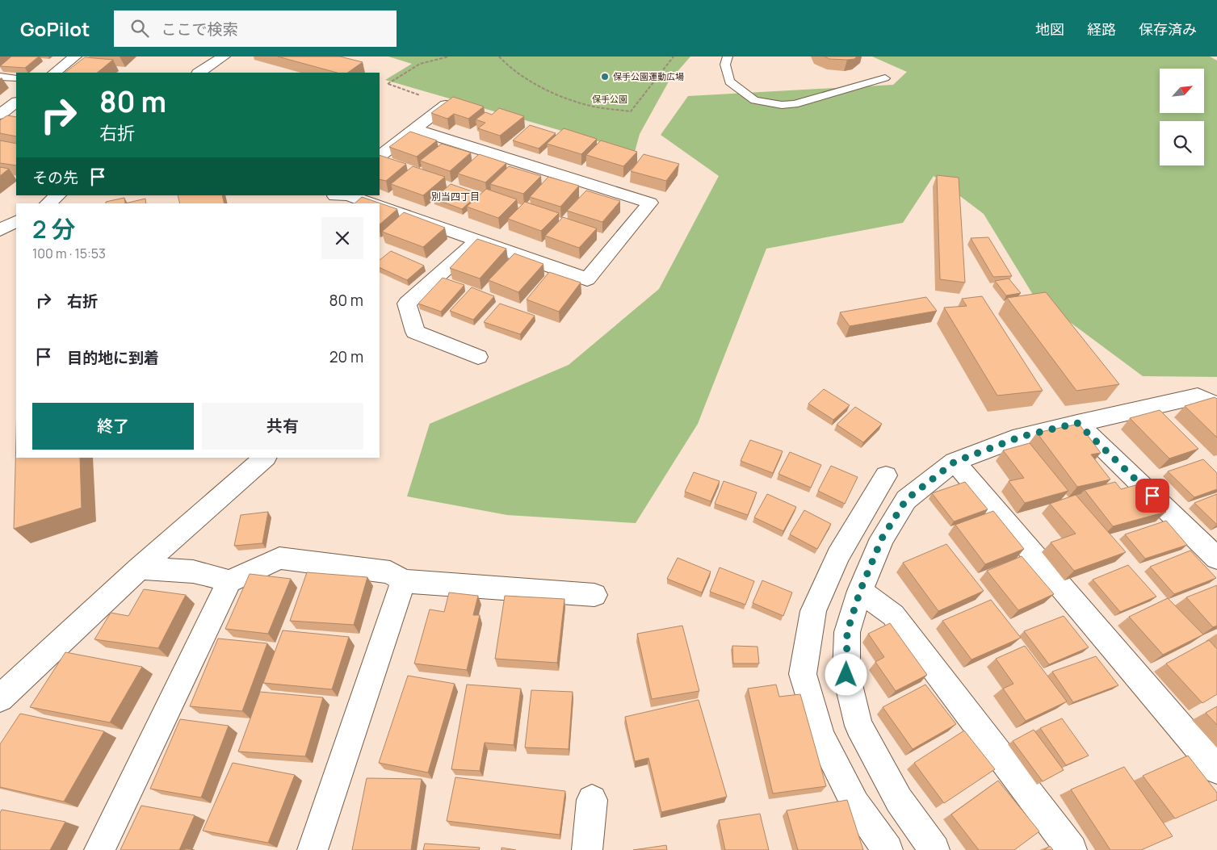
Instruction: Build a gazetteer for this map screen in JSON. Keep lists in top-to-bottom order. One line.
{"districts":["別当四丁目"],"parks":["保手公園"],"places":["保手公園運動広場"],"north":"top right","page":{"header":"GoPilot","search":"ここで検索","nav":["地図","経路","保存済み"],"turn":["80 m","右折"],"then":"その先","heading":["2 分","100 m · 15:53"],"list":[{"name":"右折","value":"80 m"},{"name":"目的地に到着","value":"20 m"}],"buttons":["終了","共有"]}}
